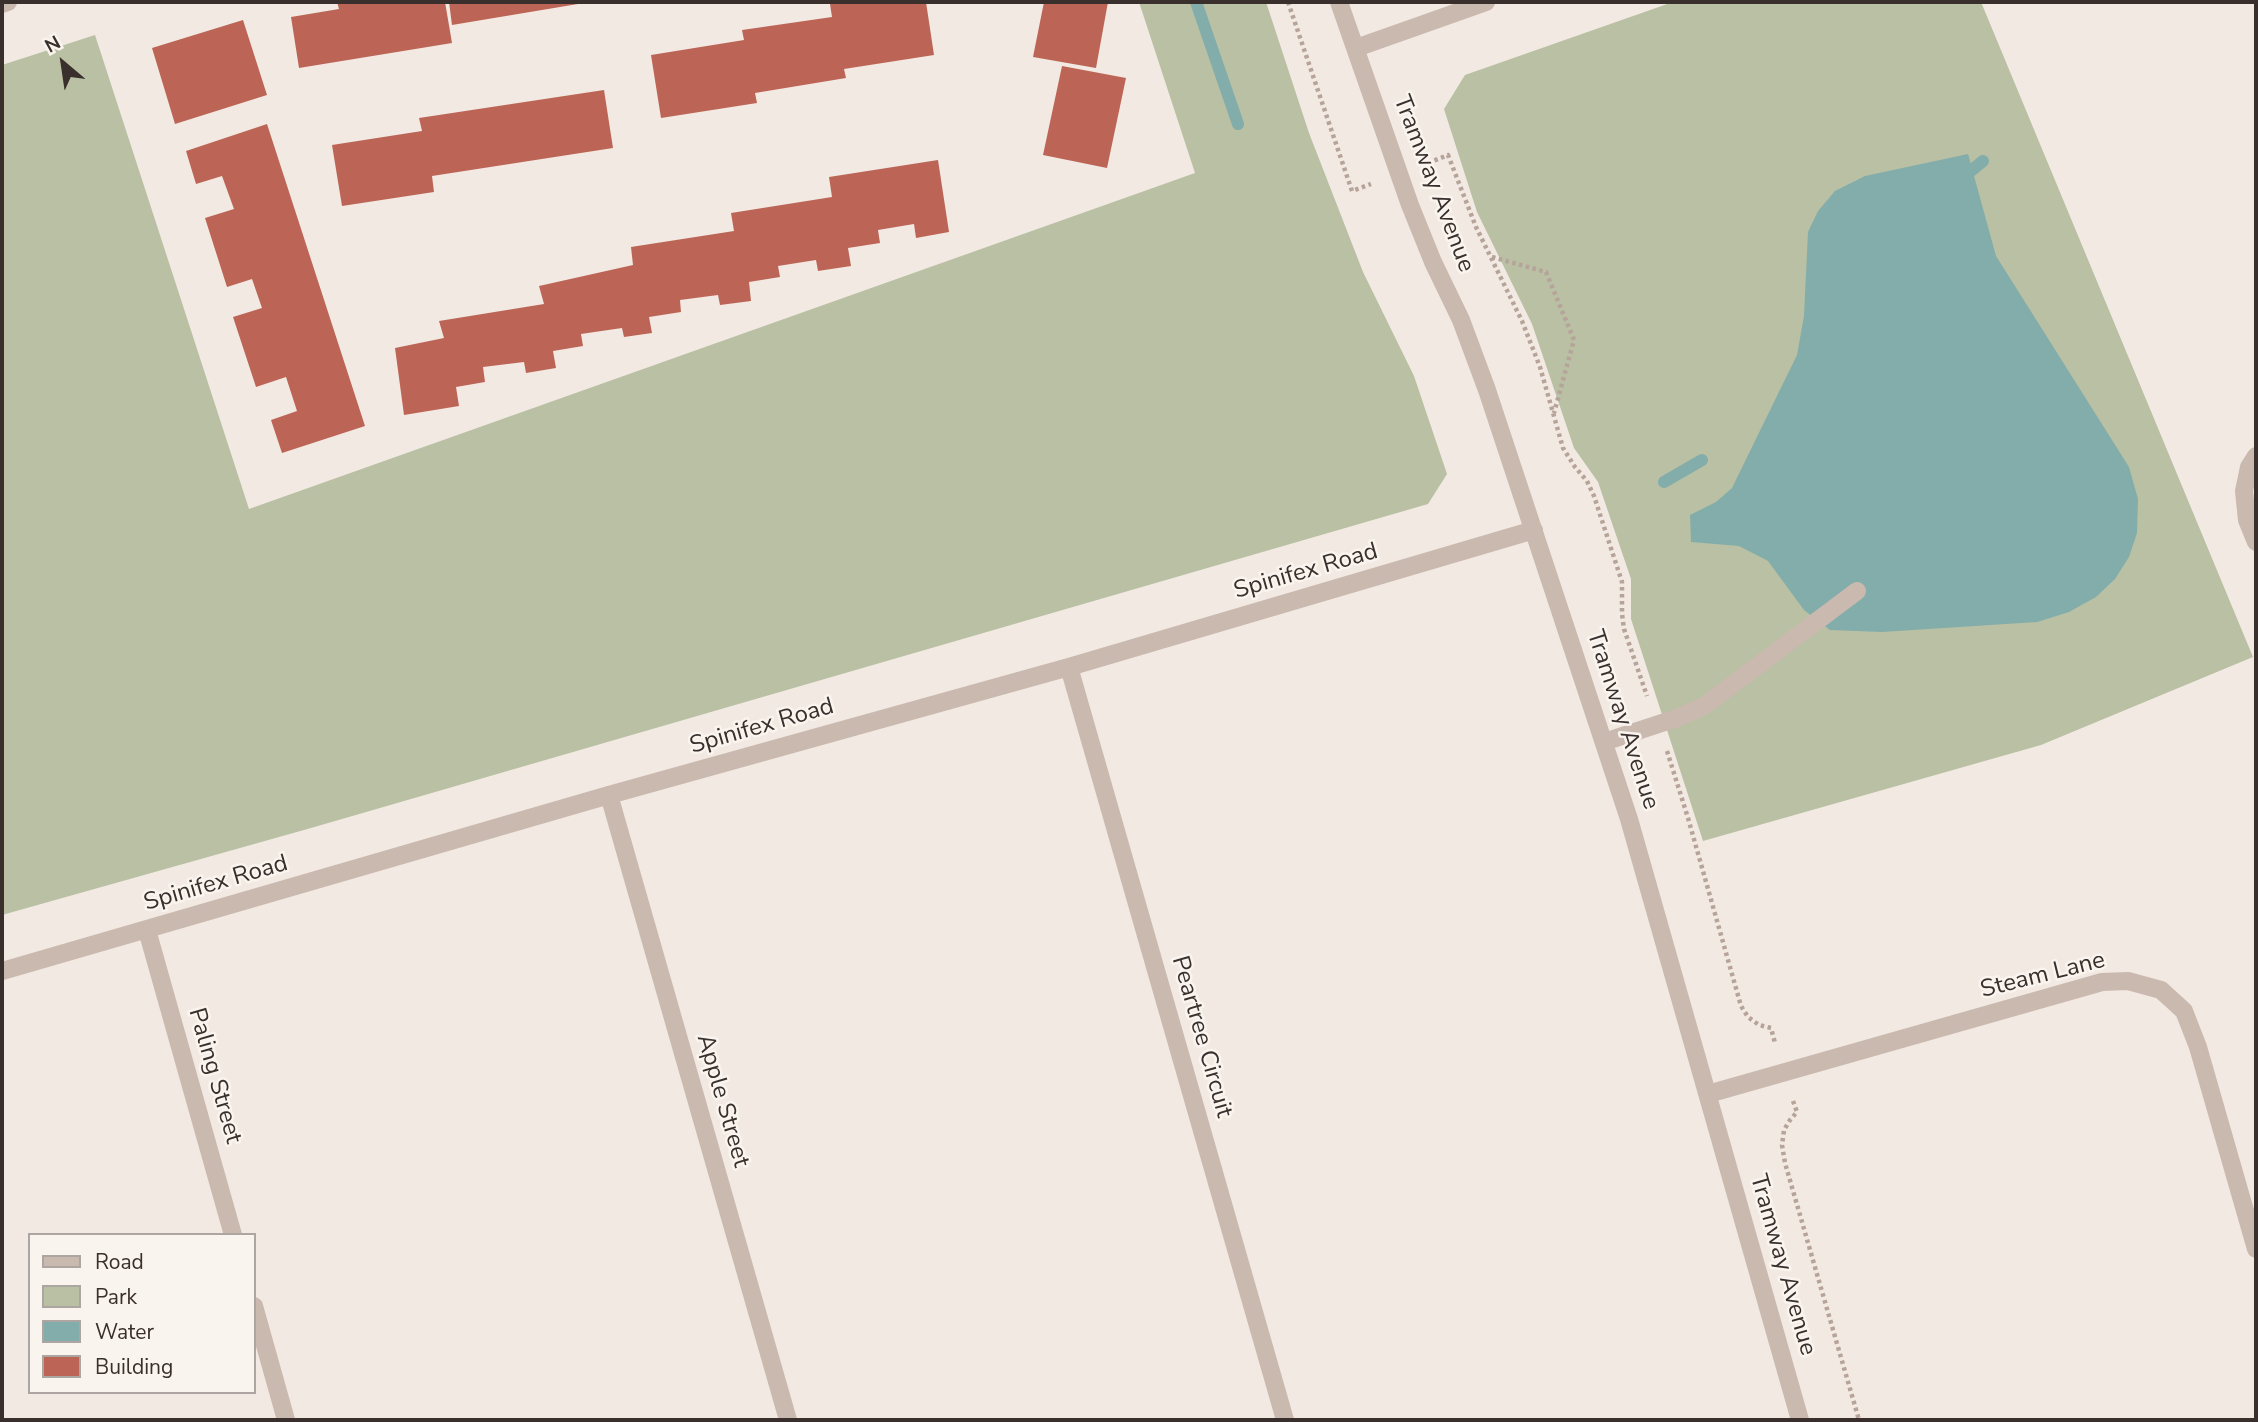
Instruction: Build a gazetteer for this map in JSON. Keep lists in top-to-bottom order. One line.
{"streets":{"street":["Tramway Avenue","Spinifex Road","Steam Lane","Peartree Circuit","Paling Street","Apple Street"]},"crossings":[["Tramway Avenue","Spinifex Road"],["Tramway Avenue","Steam Lane"],["Spinifex Road","Peartree Circuit"],["Spinifex Road","Paling Street"],["Spinifex Road","Apple Street"]],"legend":["Road","Park","Water","Building"],"north":"top left"}
